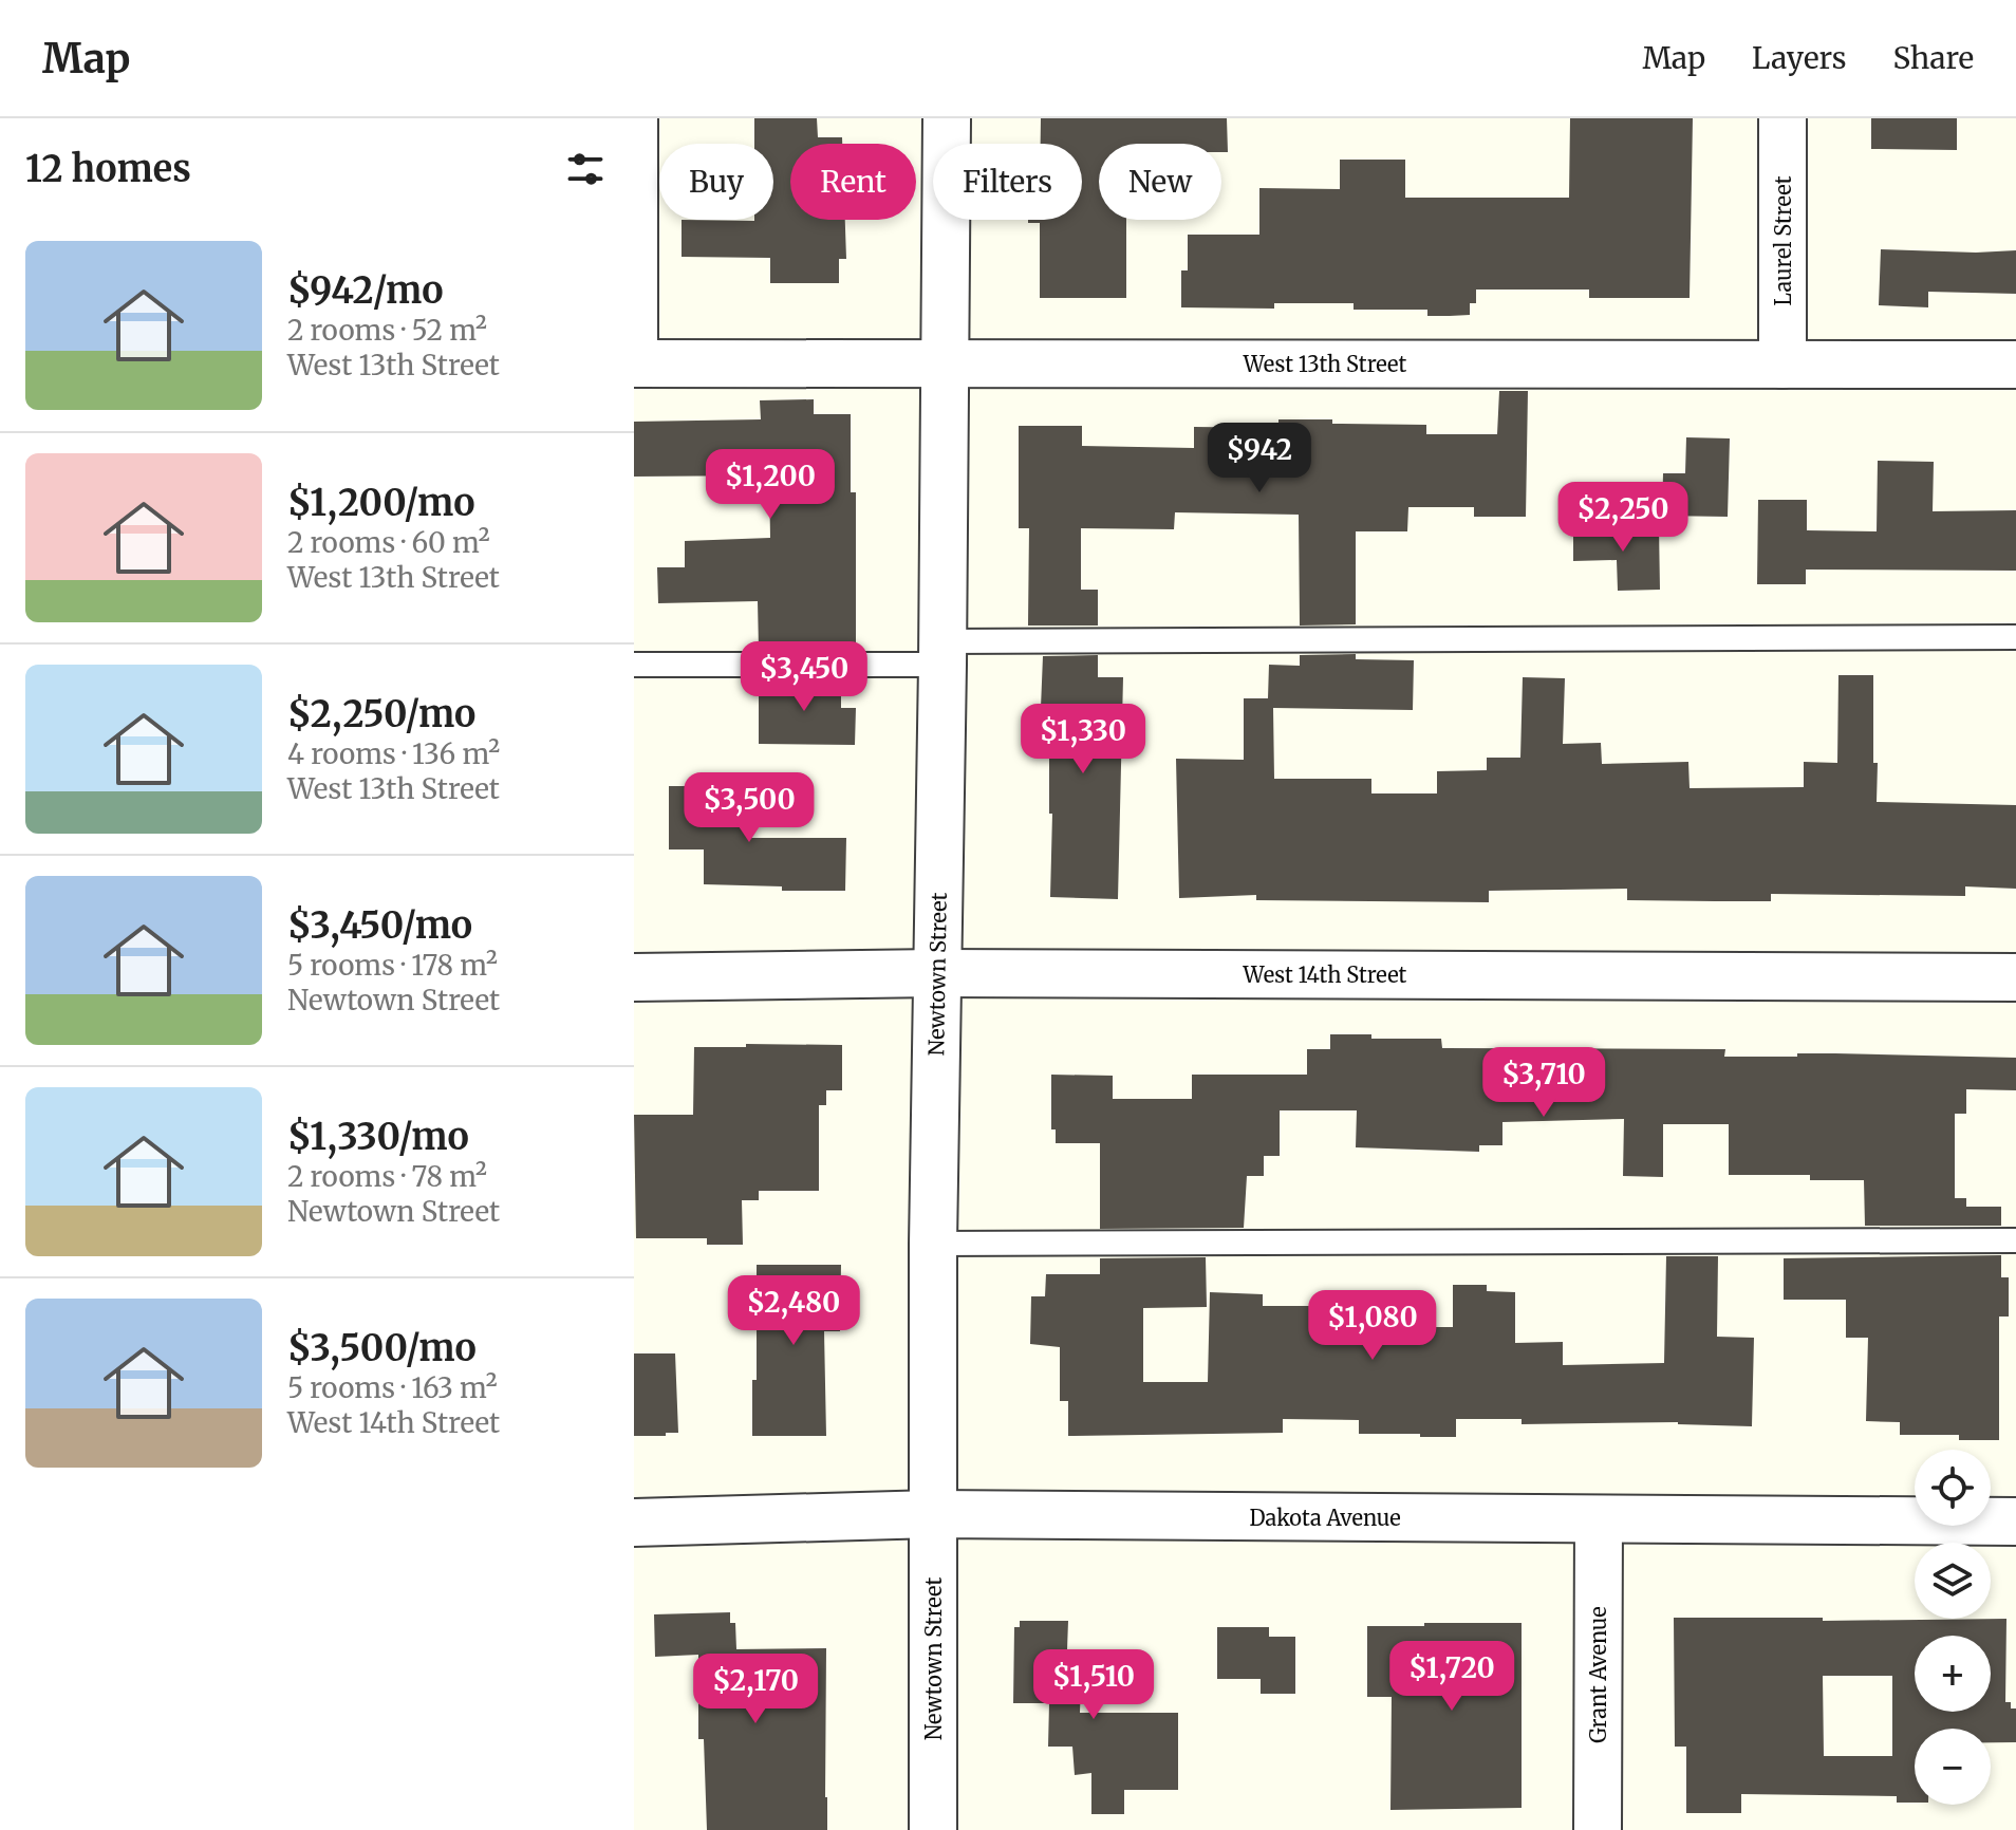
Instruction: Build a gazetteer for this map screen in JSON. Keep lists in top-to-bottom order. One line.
{"streets":{"street":["Laurel Street","West 13th Street","Newtown Street","West 14th Street","Dakota Avenue","Grant Avenue"]},"crossings":[["Laurel Street","West 13th Street"],["West 13th Street","Newtown Street"],["Newtown Street","West 14th Street"],["Newtown Street","Dakota Avenue"],["Dakota Avenue","Grant Avenue"]],"page":{"header":"Map","nav":["Map","Layers","Share"],"heading":"12 homes","chip":["Buy","Rent","Filters","New"],"list":[{"name":"$942/mo","note":"2 rooms · 52 m² · West 13th Street"},{"name":"$1,200/mo","note":"2 rooms · 60 m² · West 13th Street"},{"name":"$2,250/mo","note":"4 rooms · 136 m² · West 13th Street"},{"name":"$3,450/mo","note":"5 rooms · 178 m² · Newtown Street"},{"name":"$1,330/mo","note":"2 rooms · 78 m² · Newtown Street"},{"name":"$3,500/mo","note":"5 rooms · 163 m² · West 14th Street"}],"price":["$942","$1,200","$2,250","$3,450","$1,330","$3,500","$3,710","$2,480","$1,080","$1,720","$1,510","$2,170"],"map_buttons":["+","−"]}}
